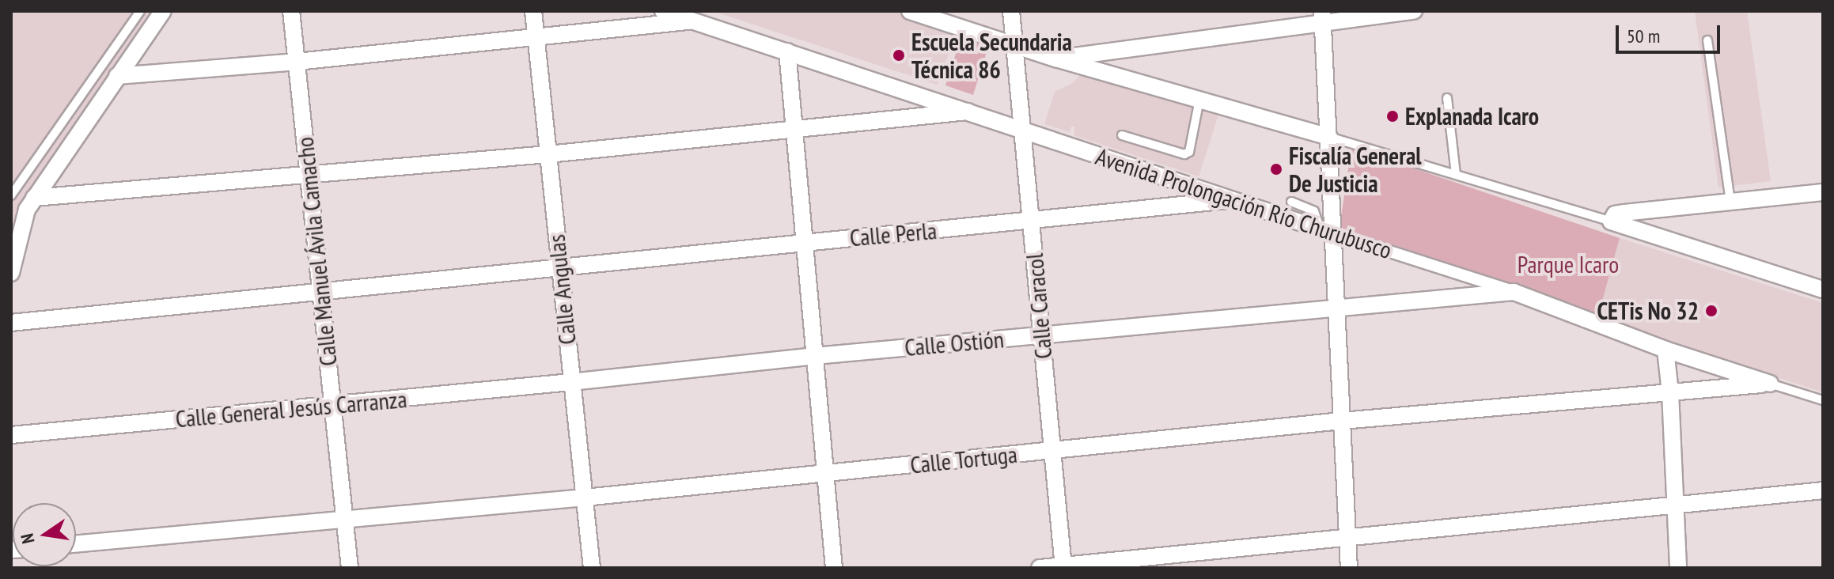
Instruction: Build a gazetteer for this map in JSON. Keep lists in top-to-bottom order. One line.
{"streets":{"street":["Avenida Prolongación Río Churubusco","Calle Perla","Calle Manuel Ávila Camacho","Calle Angulas","Calle Caracol","Calle Ostión","Calle General Jesús Carranza","Calle Tortuga"]},"crossings":[["Avenida Prolongación Río Churubusco","Calle Perla"],["Avenida Prolongación Río Churubusco","Calle Caracol"],["Avenida Prolongación Río Churubusco","Calle Ostión"],["Avenida Prolongación Río Churubusco","Calle Tortuga"],["Calle Perla","Calle Manuel Ávila Camacho"],["Calle Perla","Calle Angulas"],["Calle Perla","Calle Caracol"],["Calle Manuel Ávila Camacho","Calle General Jesús Carranza"],["Calle Manuel Ávila Camacho","Calle Tortuga"],["Calle Angulas","Calle Ostión"],["Calle Angulas","Calle General Jesús Carranza"],["Calle Angulas","Calle Tortuga"],["Calle Caracol","Calle Ostión"],["Calle Caracol","Calle Tortuga"],["Calle Ostión","Calle General Jesús Carranza"]],"parks":["Parque Icaro"],"places":["Escuela Secundaria Técnica 86","Explanada Icaro","Fiscalía General De Justicia","CETis No 32"],"scale_bar":"50 m","north":"left"}
